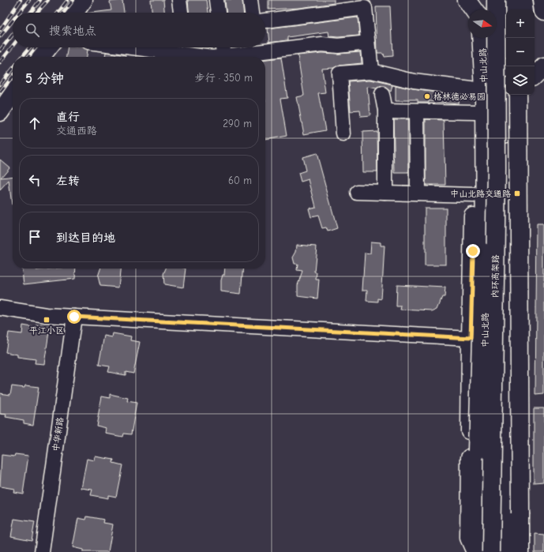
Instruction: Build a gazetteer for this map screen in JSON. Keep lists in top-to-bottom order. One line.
{"streets":{"main road":["中山北路","内环高架路"],"street":["中华新路"]},"places":{"other":["格林德必易园"],"transit":["中山北路交通路","平江小区"]},"north":"right","page":{"map_buttons":["+","−"],"search":"搜索地点","heading":["5 分钟","步行 · 350 m"],"list":[["直行","交通西路","290 m"],["左转","60 m"],"到达目的地"]}}
